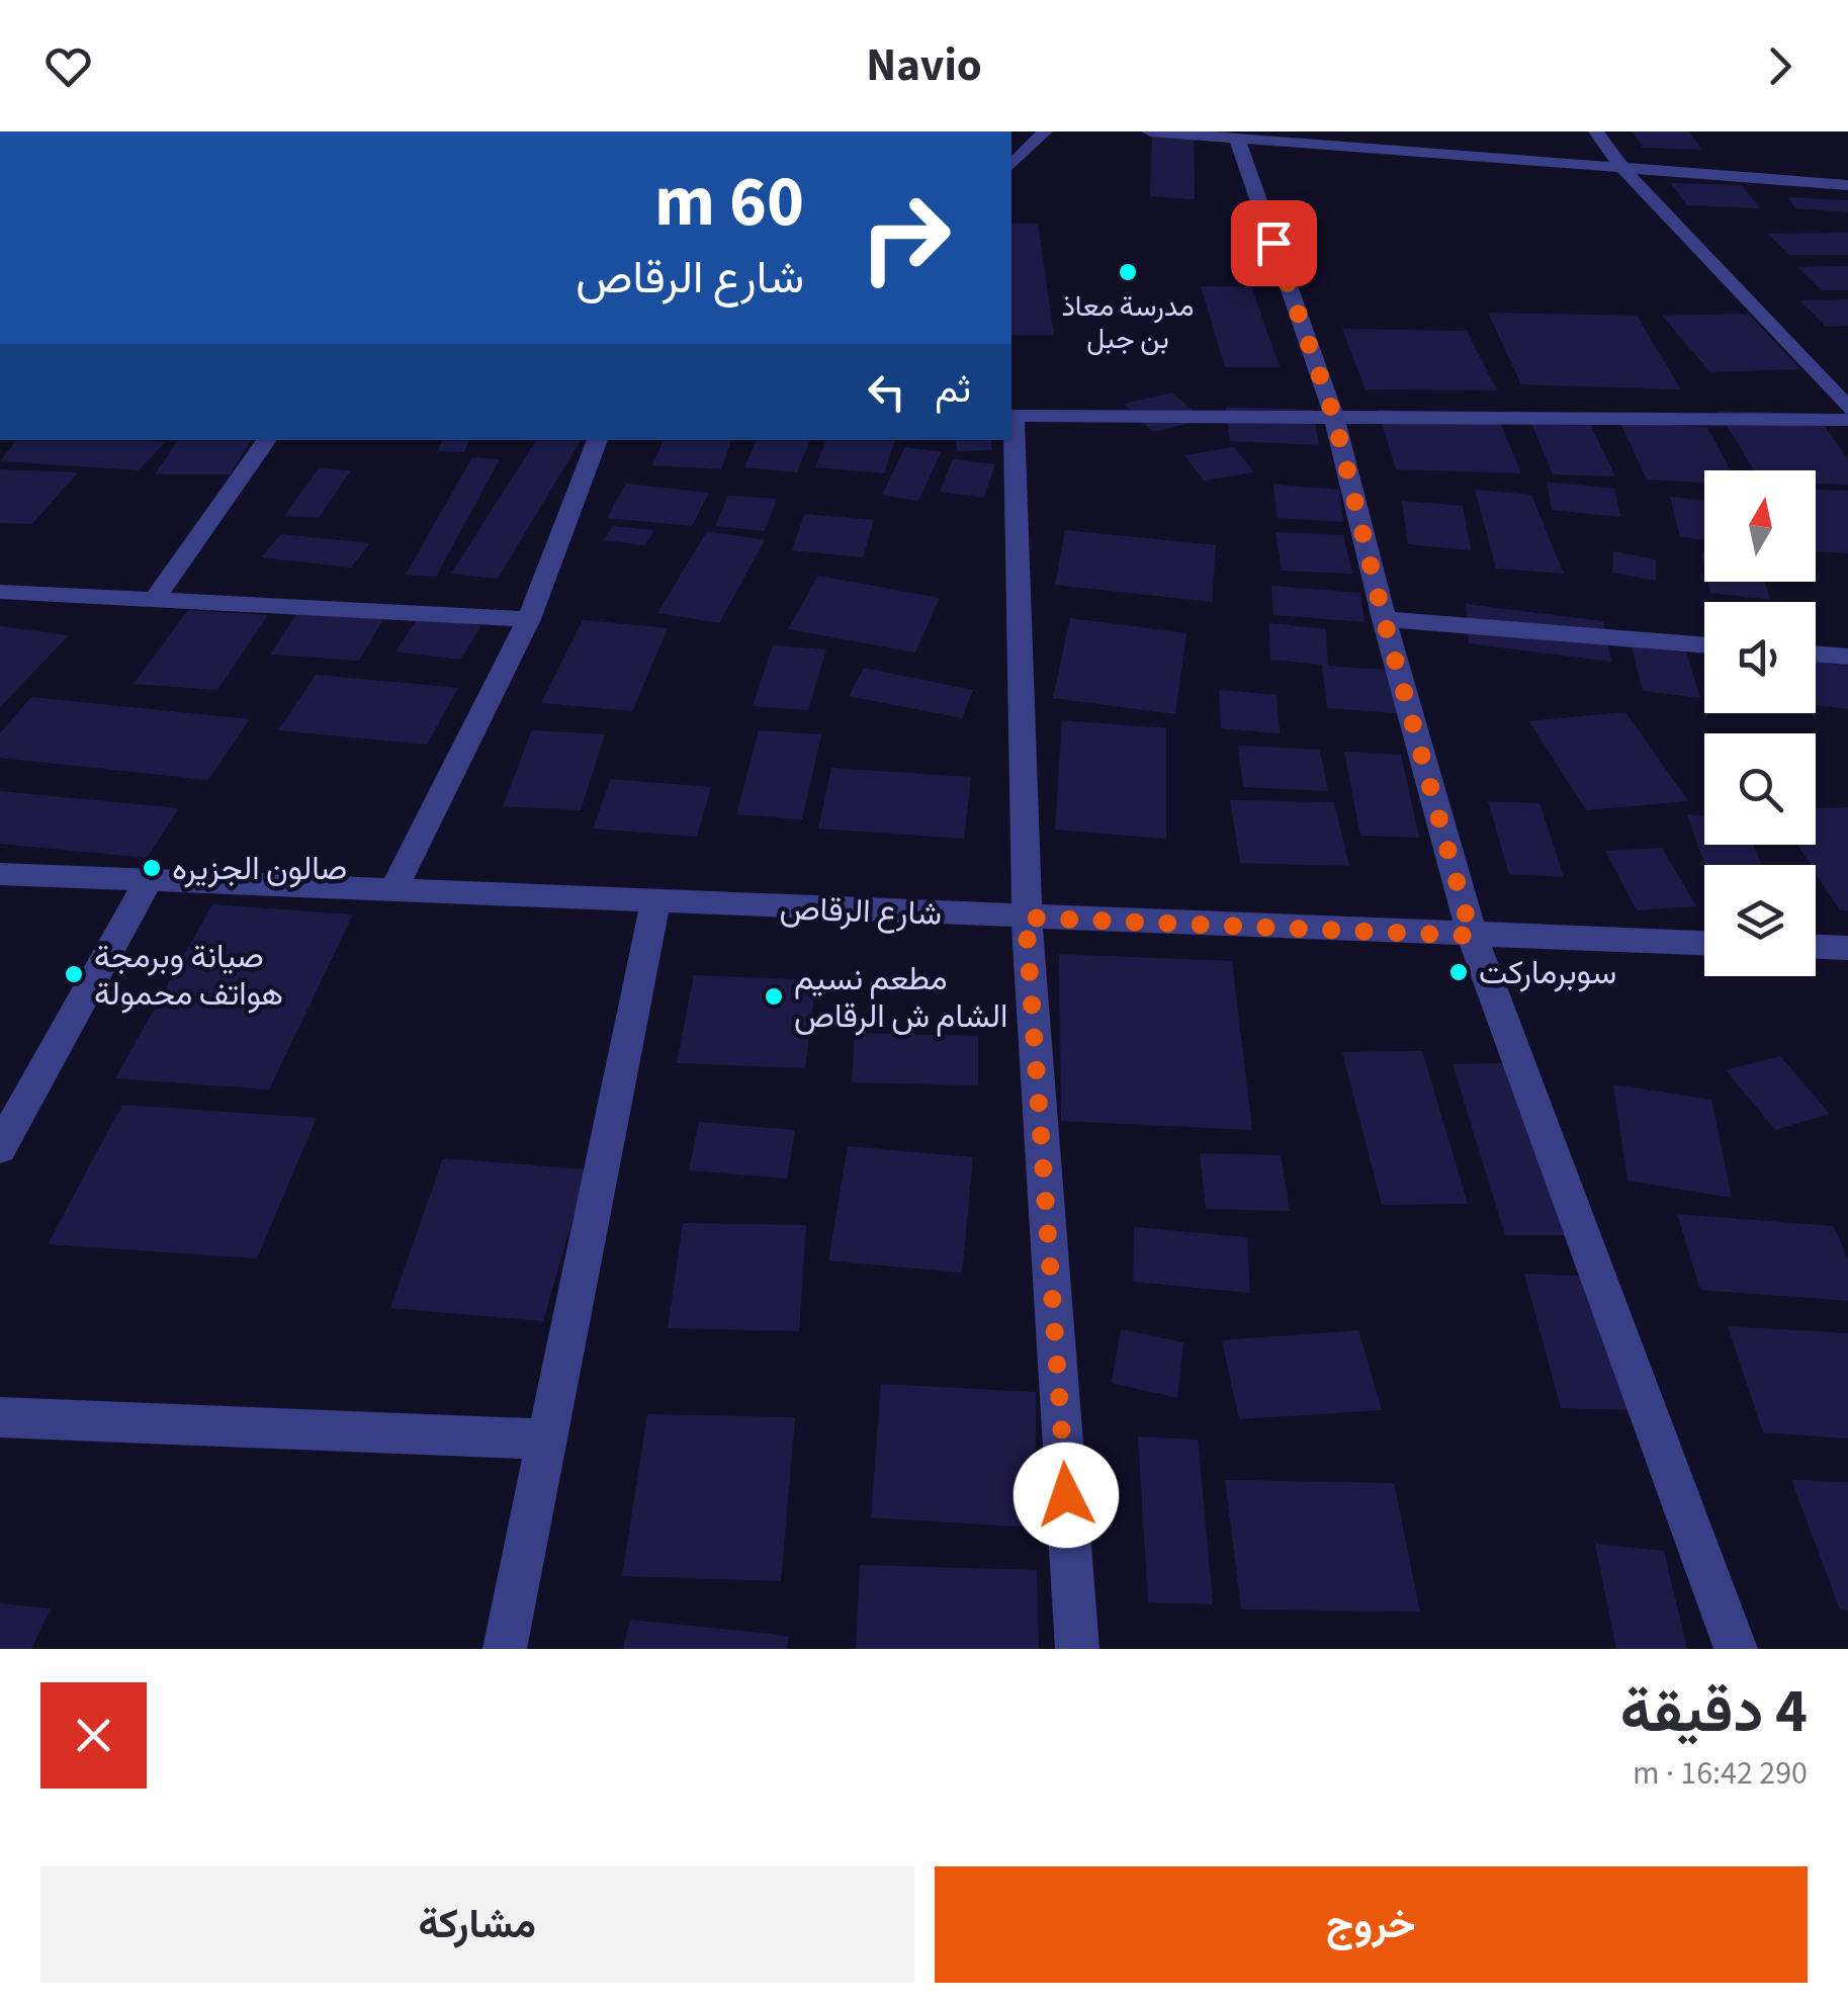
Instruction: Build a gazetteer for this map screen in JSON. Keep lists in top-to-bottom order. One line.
{"streets":{"street":["شارع الرقاص"]},"places":["مدرسة معاذ بن جبل","صالون الجزيره","سوبرماركت","صيانة وبرمجة هواتف محمولة","مطعم نسيم الشام ش الرقاص"],"north":"top","page":{"header":"Navio","turn":["60 m","شارع الرقاص"],"then":"ثم","heading":["4 دقيقة","290 m · 16:42"],"buttons":["خروج","مشاركة"]}}
